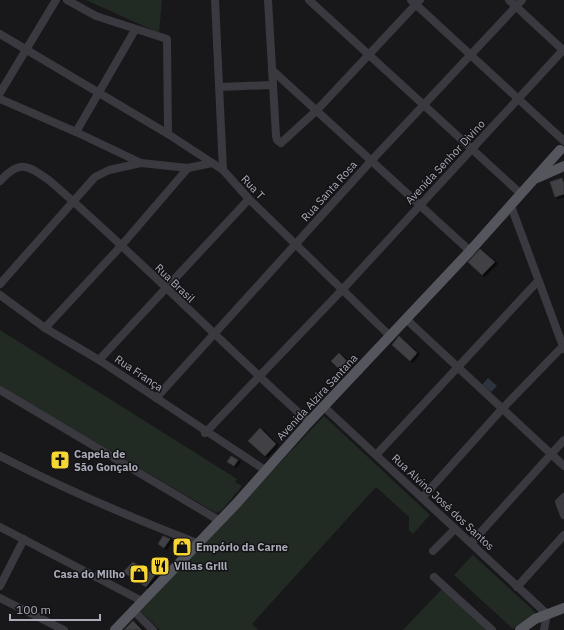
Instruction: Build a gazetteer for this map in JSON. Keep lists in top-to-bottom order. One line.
{"streets":{"main road":["Avenida Alzira Santana"],"street":["Avenida Senhor Divino","Rua T","Rua Santa Rosa","Rua Brasil","Rua França","Rua Alvino José dos Santos"]},"crossings":[["Avenida Senhor Divino","Rua T"],["Avenida Senhor Divino","Rua Brasil"],["Avenida Senhor Divino","Rua França"],["Rua T","Rua Santa Rosa"],["Rua T","Avenida Alzira Santana"],["Rua Santa Rosa","Rua Brasil"],["Rua Santa Rosa","Rua França"],["Rua Brasil","Avenida Alzira Santana"],["Rua França","Avenida Alzira Santana"],["Avenida Alzira Santana","Rua Alvino José dos Santos"]],"places":{"church":["Capela de São Gonçalo"],"shop":["Empório da Carne","Casa do Milho"],"restaurant":["Villas Grill"]},"scale_bar":"100 m"}
